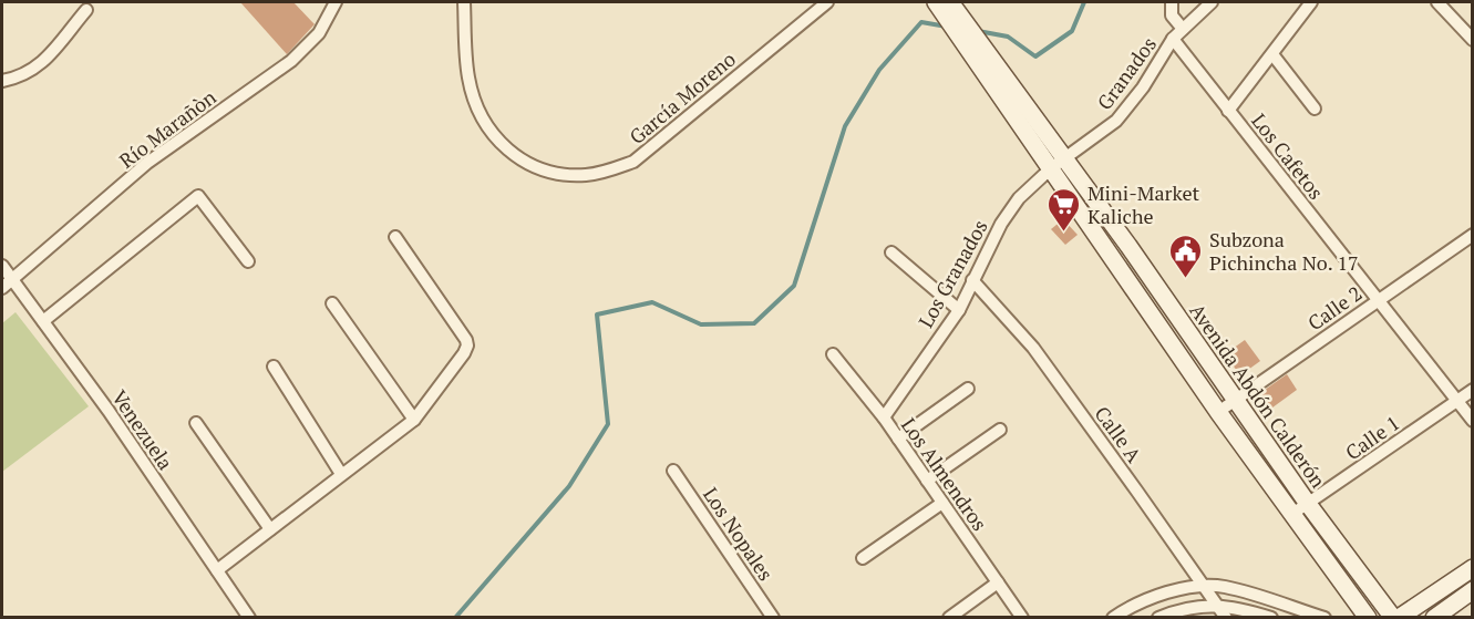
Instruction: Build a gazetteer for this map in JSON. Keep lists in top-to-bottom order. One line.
{"streets":{"main road":["Avenida Abdón Calderón"],"street":["Granados","García Moreno","Río Marañòn","Los Cafetos","Los Granados","Calle 2","Venezuela","Calle A","Calle 1","Los Almendros","Los Nopales"]},"crossings":[["Granados","Los Cafetos"],["Granados","Los Granados"],["Granados","Avenida Abdón Calderón"],["Río Marañòn","Venezuela"],["Los Cafetos","Calle 2"],["Los Cafetos","Calle 1"],["Los Granados","Avenida Abdón Calderón"],["Los Granados","Calle A"],["Los Granados","Los Almendros"],["Calle 2","Avenida Abdón Calderón"],["Avenida Abdón Calderón","Calle 1"]],"places":{"supermarket":["Mini-Market Kaliche"],"public building":["Subzona Pichincha No. 17"]}}
